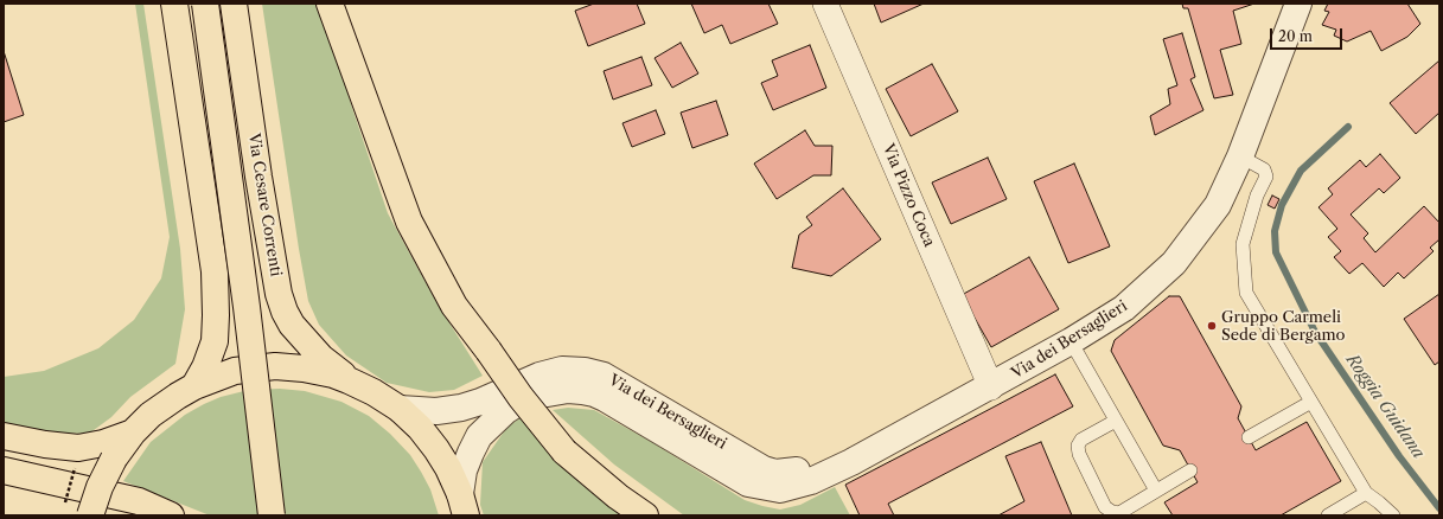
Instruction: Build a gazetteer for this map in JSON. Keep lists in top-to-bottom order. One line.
{"streets":{"highway":["Via Cesare Correnti"],"street":["Via Pizzo Coca","Via dei Bersaglieri"]},"crossings":[["Via Pizzo Coca","Via dei Bersaglieri"]],"water":["Roggia Guidana"],"places":["Gruppo Carmeli Sede di Bergamo"],"scale_bar":"20 m"}
